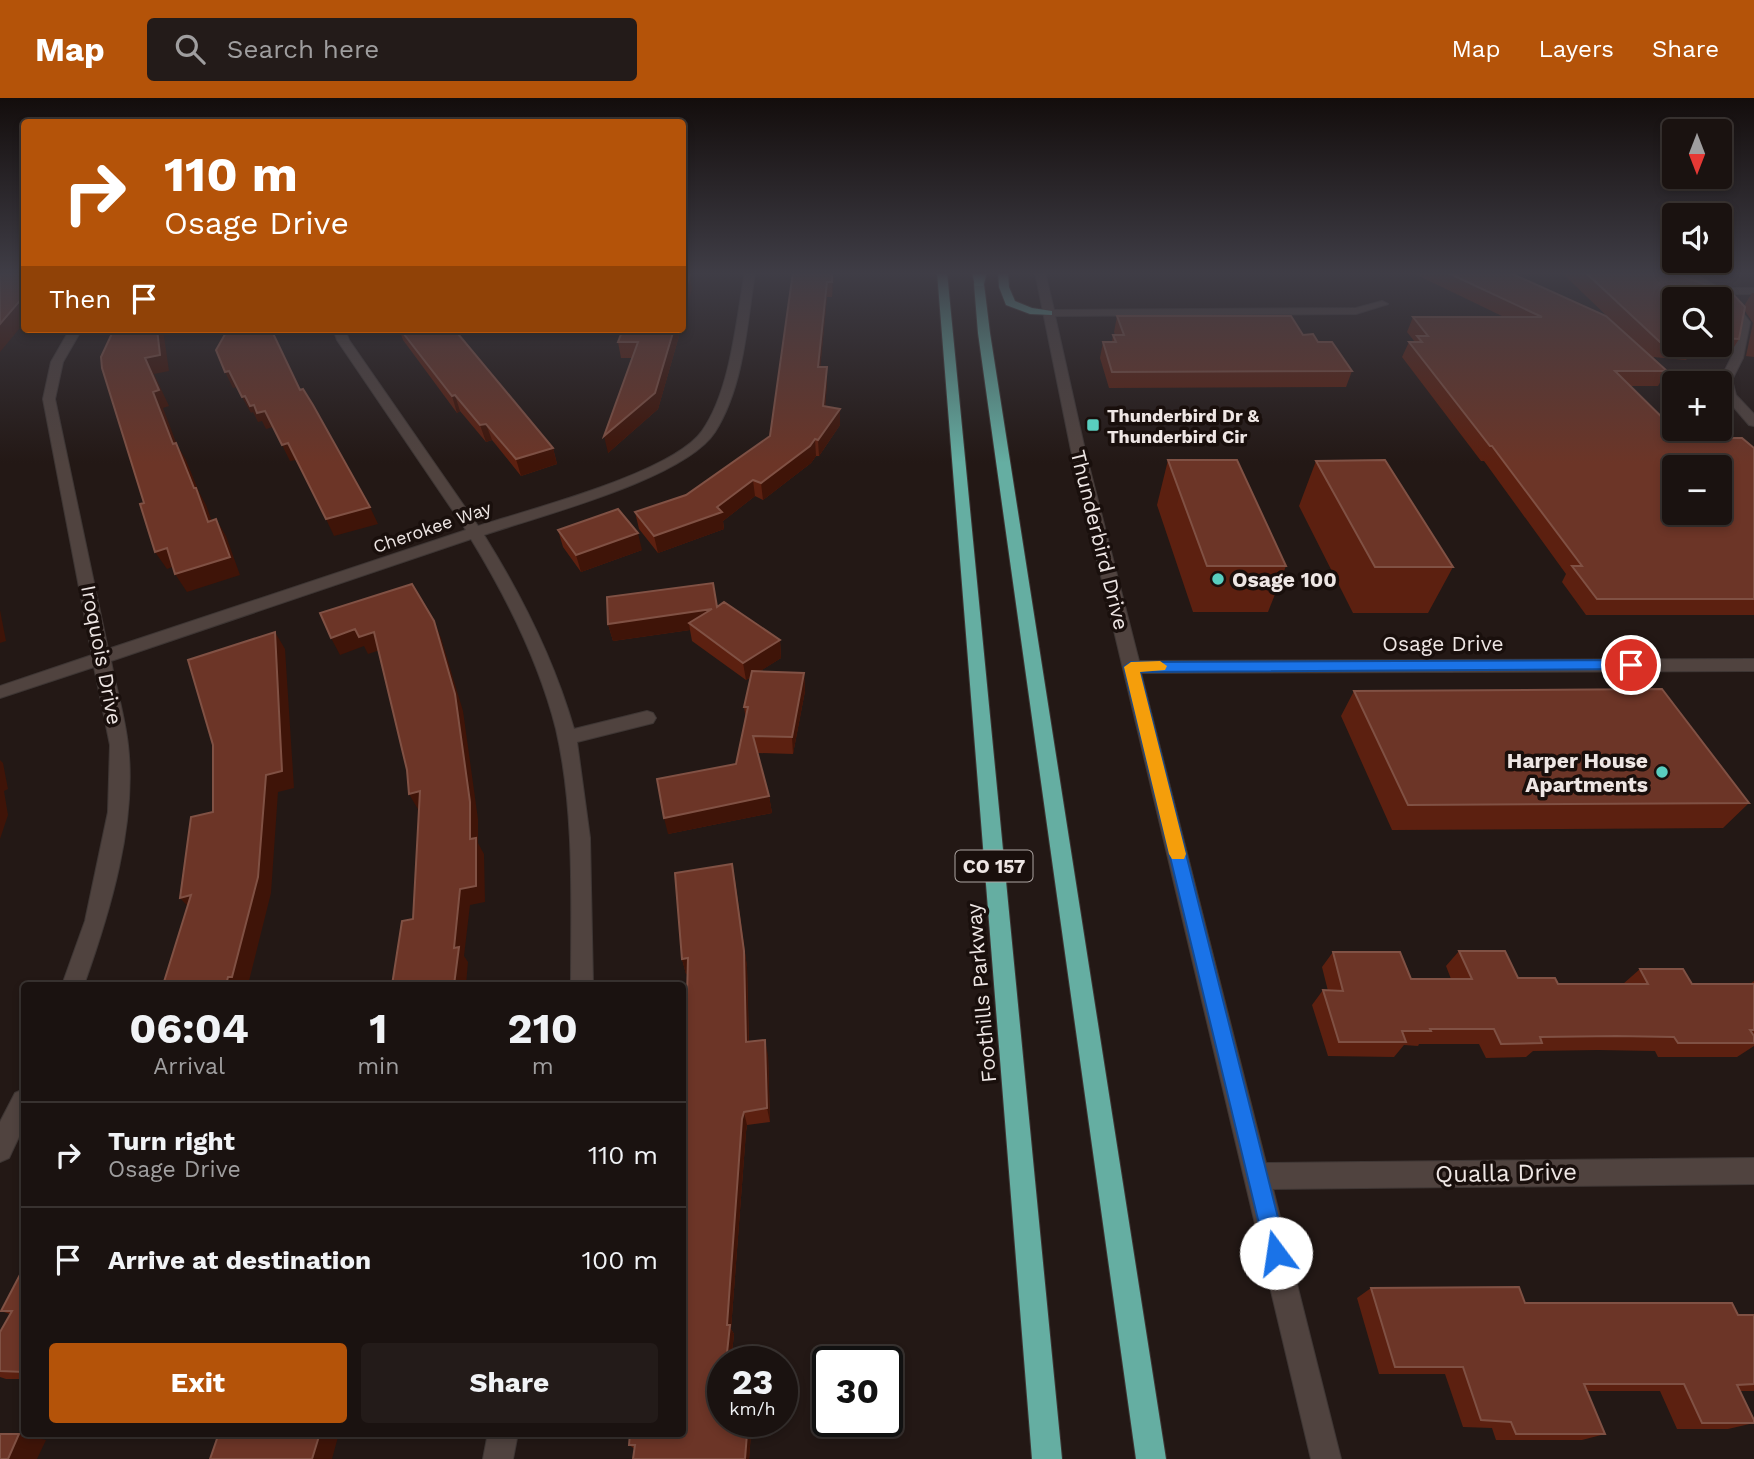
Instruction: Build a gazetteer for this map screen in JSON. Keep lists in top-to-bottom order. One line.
{"streets":{"highway":["CO 157","Foothills Parkway"],"street":["Cherokee Way","Thunderbird Drive","Osage Drive","Iroquois Drive","Qualla Drive"]},"crossings":[["Cherokee Way","Iroquois Drive"],["Thunderbird Drive","Osage Drive"],["Thunderbird Drive","Qualla Drive"]],"places":{"transit":["Thunderbird Dr & Thunderbird Cir"],"other":["Osage 100","Harper House Apartments"]},"north":"bottom","page":{"header":"Map","search":"Search here","nav":["Map","Layers","Share"],"map_buttons":["+","−"],"turn":["110 m","Osage Drive"],"then":"Then","eta":["06:04","Arrival","1","min","210","m"],"list":[{"name":"Turn right","note":"Osage Drive","value":"110 m"},{"name":"Arrive at destination","value":"100 m"}],"buttons":["Exit","Share"],"speed":"23 km/h","limit":"30"}}
